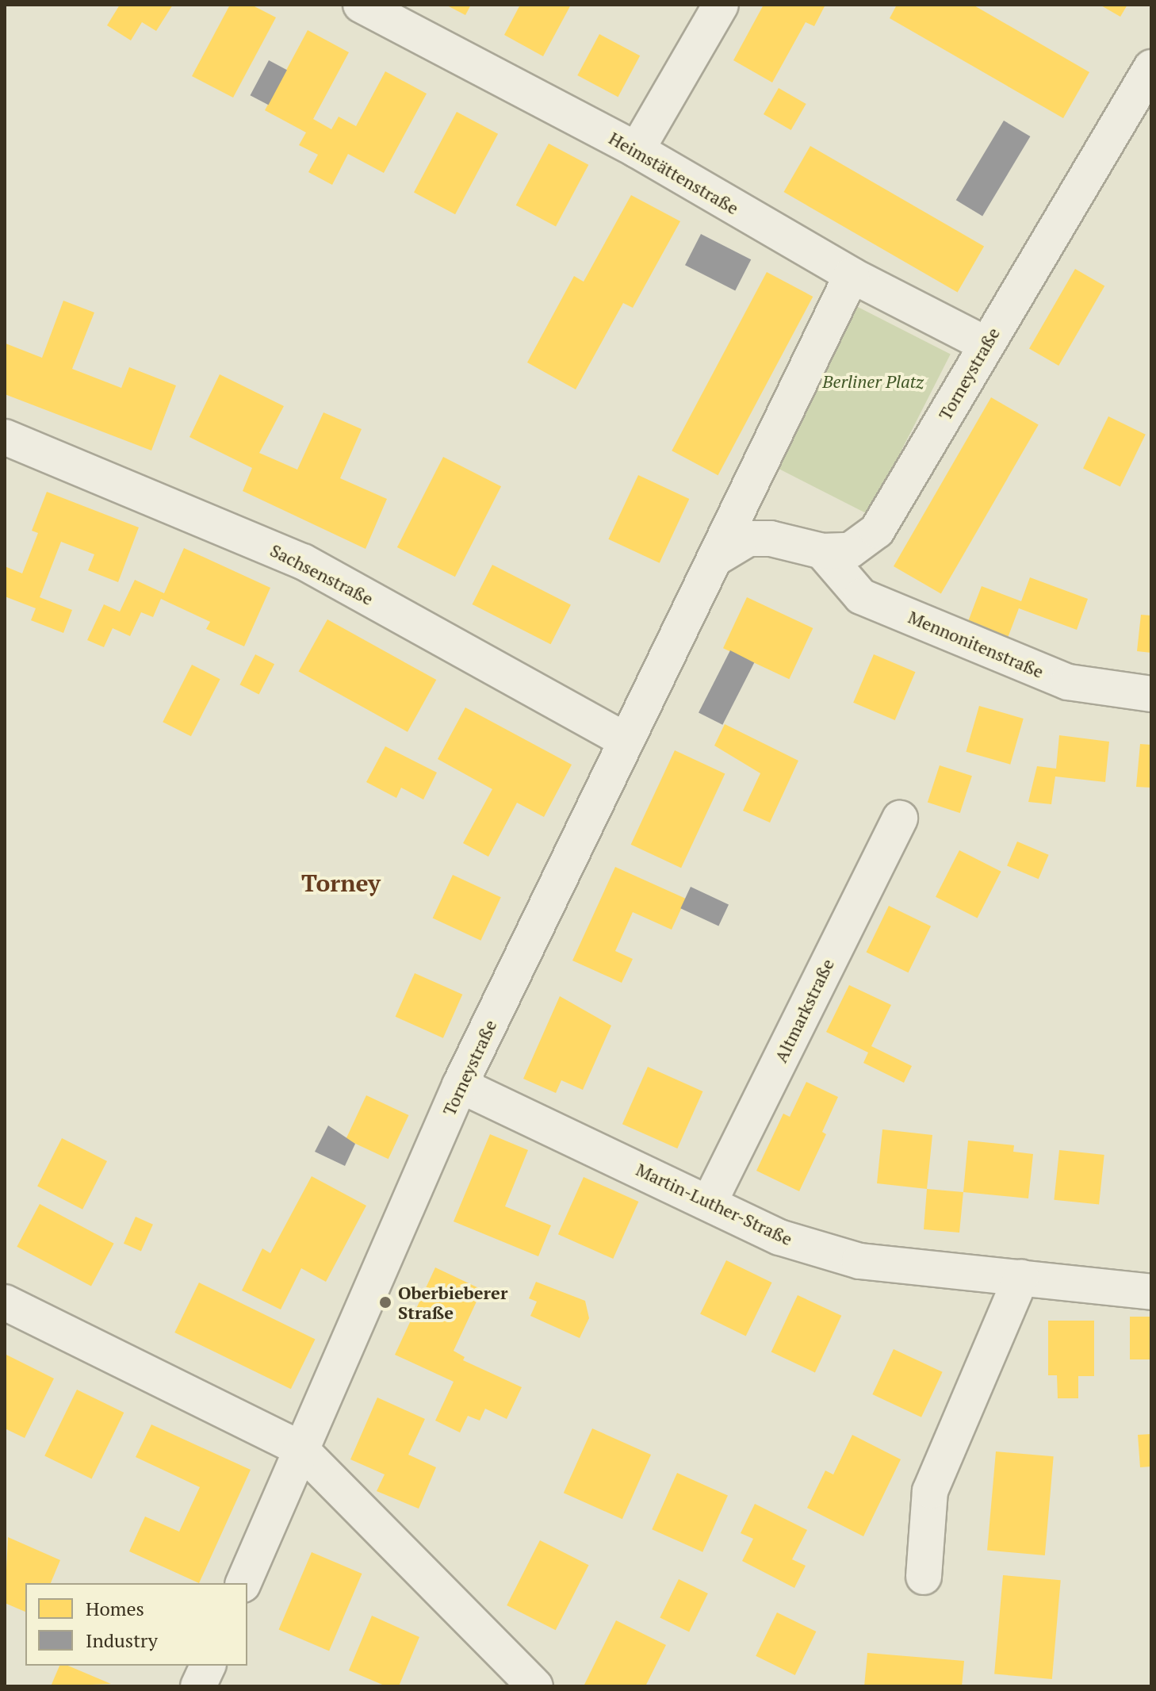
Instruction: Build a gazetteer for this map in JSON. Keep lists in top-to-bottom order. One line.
{"streets":{"street":["Heimstättenstraße","Torneystraße","Sachsenstraße","Mennonitenstraße","Altmarkstraße","Martin-Luther-Straße"]},"crossings":[["Heimstättenstraße","Torneystraße"],["Torneystraße","Sachsenstraße"],["Torneystraße","Mennonitenstraße"],["Torneystraße","Martin-Luther-Straße"],["Altmarkstraße","Martin-Luther-Straße"]],"districts":["Torney"],"parks":["Berliner Platz"],"places":["Oberbieberer Straße"],"legend":["Homes","Industry"]}
